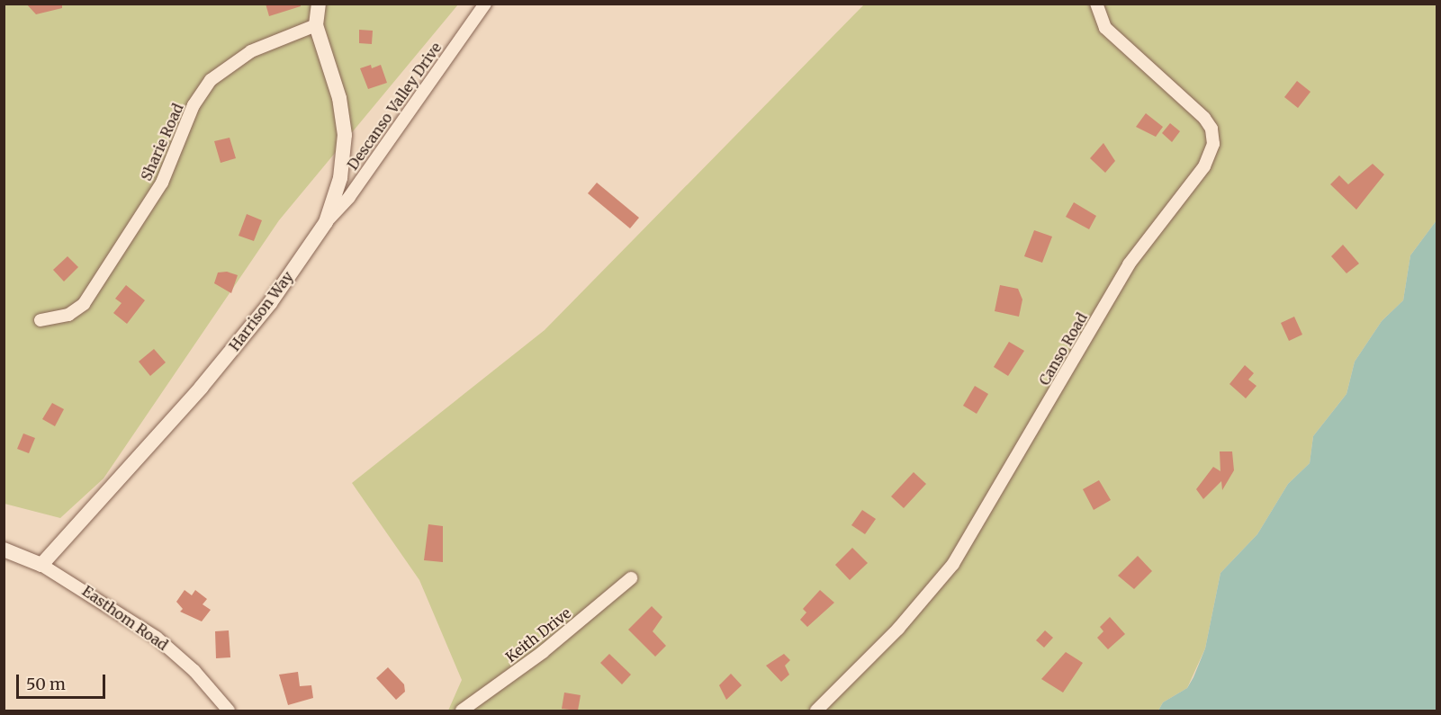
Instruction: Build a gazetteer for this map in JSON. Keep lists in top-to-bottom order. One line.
{"streets":{"street":["Descanso Valley Drive","Sharie Road","Harrison Way","Canso Road","Easthom Road","Keith Drive"]},"crossings":[["Descanso Valley Drive","Harrison Way"],["Sharie Road","Harrison Way"],["Harrison Way","Easthom Road"]],"scale_bar":"50 m"}
